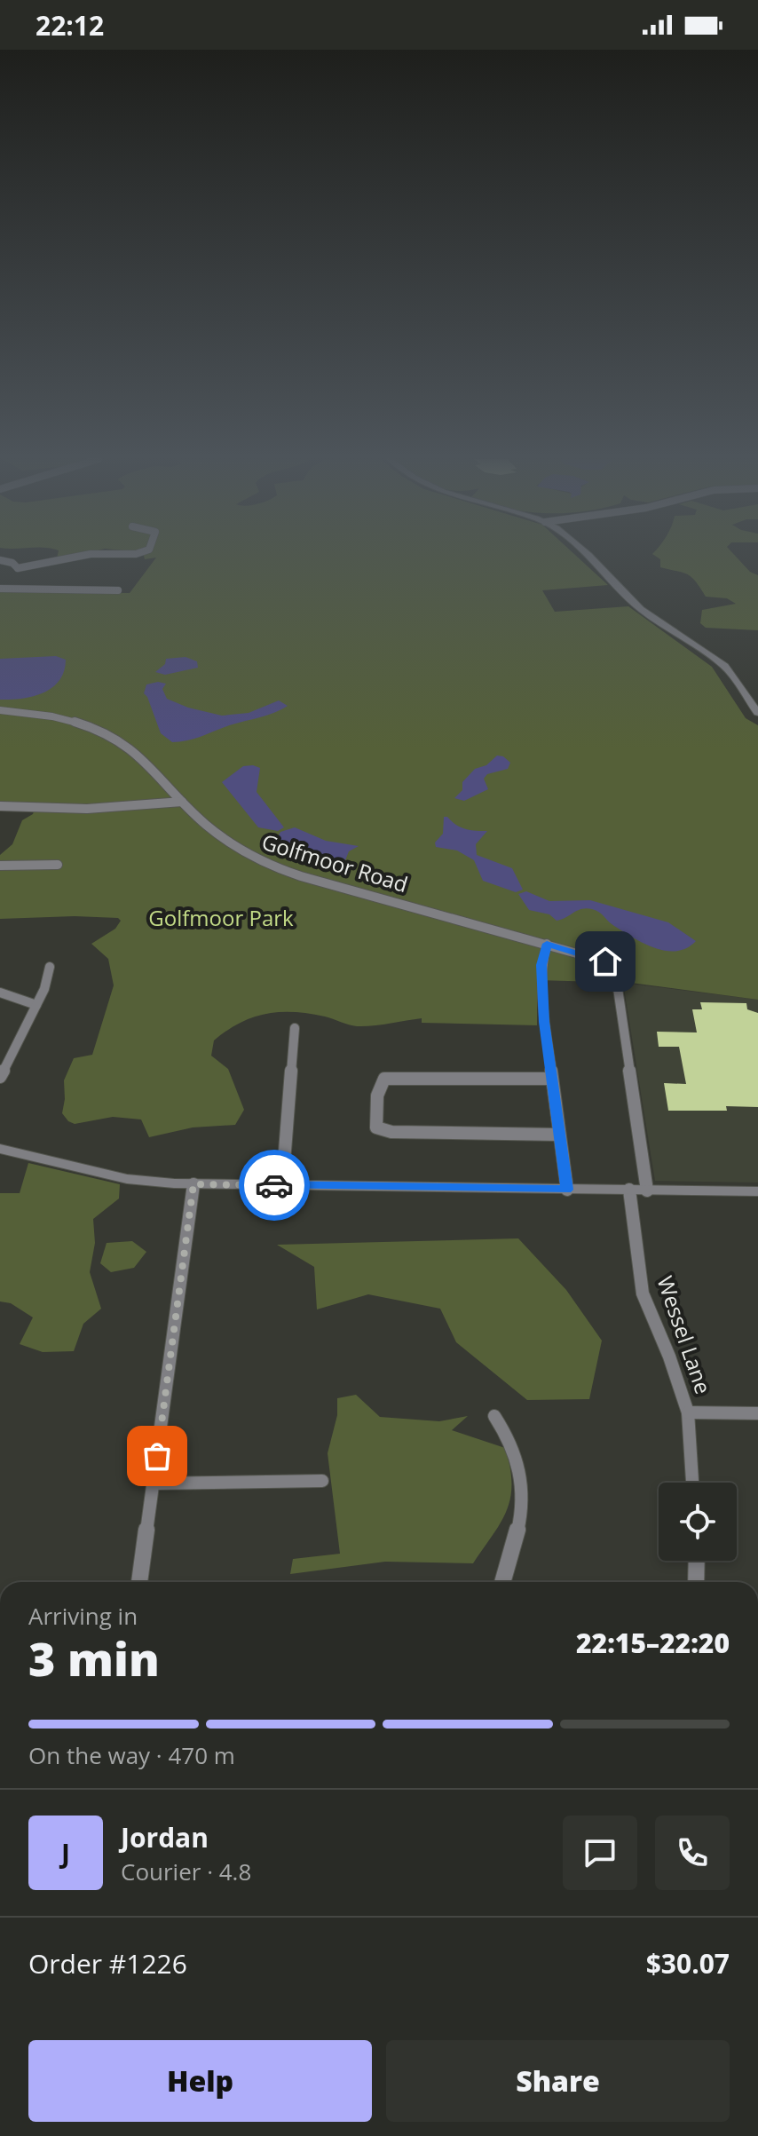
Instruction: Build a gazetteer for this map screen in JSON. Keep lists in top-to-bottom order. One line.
{"streets":{"street":["Golfmoor Road","Wessel Lane"]},"parks":["Golfmoor Park"],"page":{"status":"22:12","heading":["3 min","Arriving in","22:15–22:20"],"panel":["Jordan","Courier · 4.8","Order #1226","$30.07"],"bar":"On the way · 470 m","round":"J","buttons":["Help","Share"]}}
